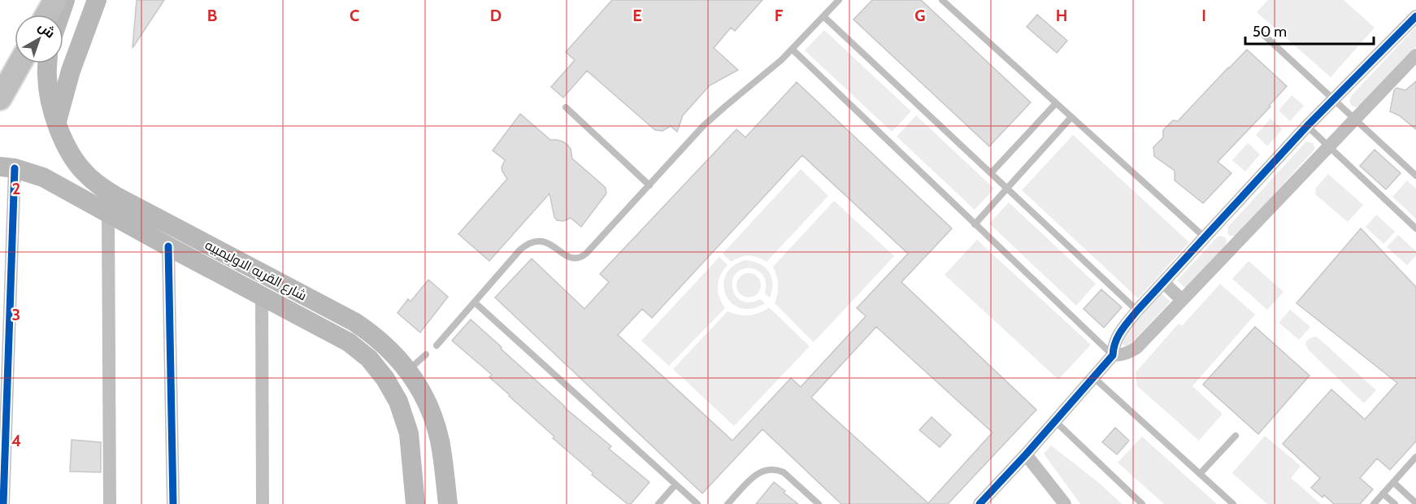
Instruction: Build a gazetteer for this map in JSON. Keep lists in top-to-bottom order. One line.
{"streets":{"main road":["شارع القريه الاوليمبيه"]},"scale_bar":"50 m","north":"top right","grid":{"columns":["B","C","D","E","F","G","H","I"],"rows":["2","3","4"]}}
